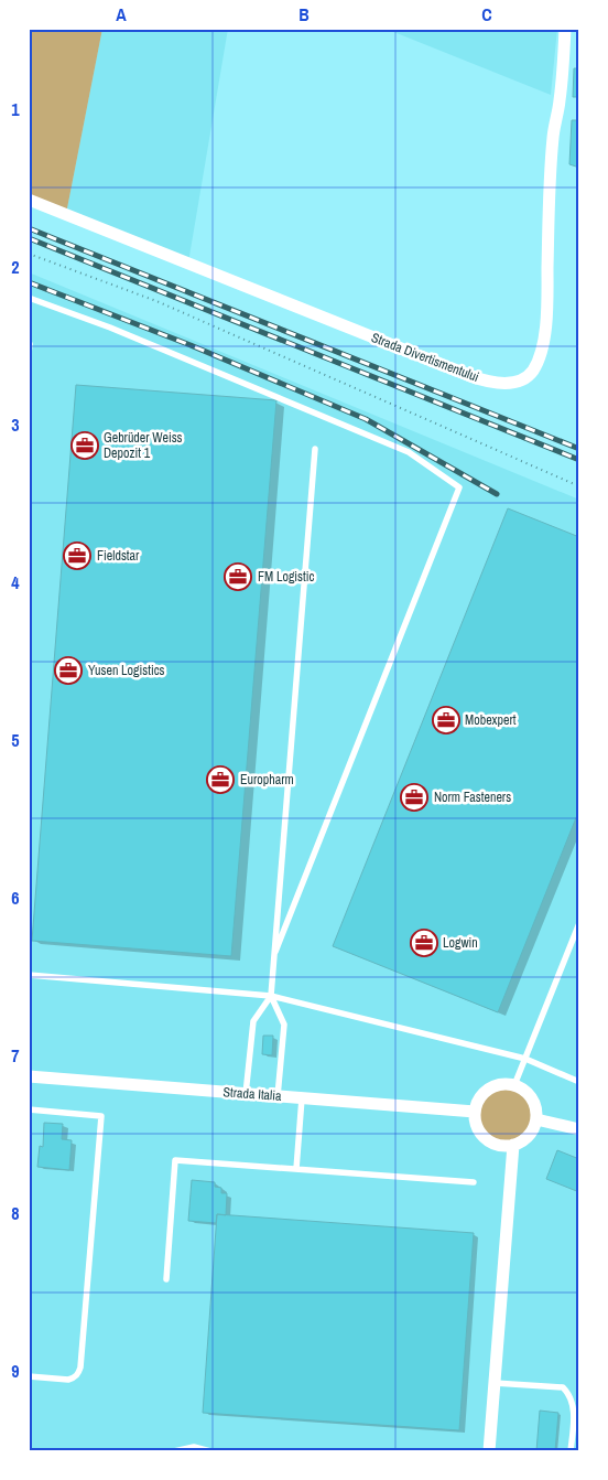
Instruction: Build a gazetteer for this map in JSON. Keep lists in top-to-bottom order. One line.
{"streets":{"street":["Strada Divertismentului","Strada Italia"]},"places":{"office":["Gebrüder Weiss Depozit 1","Fieldstar","FM Logistic","Yusen Logistics","Mobexpert","Europharm","Norm Fasteners","Logwin"]},"grid":{"columns":["A","B","C"],"rows":["1","2","3","4","5","6","7","8","9"]}}
